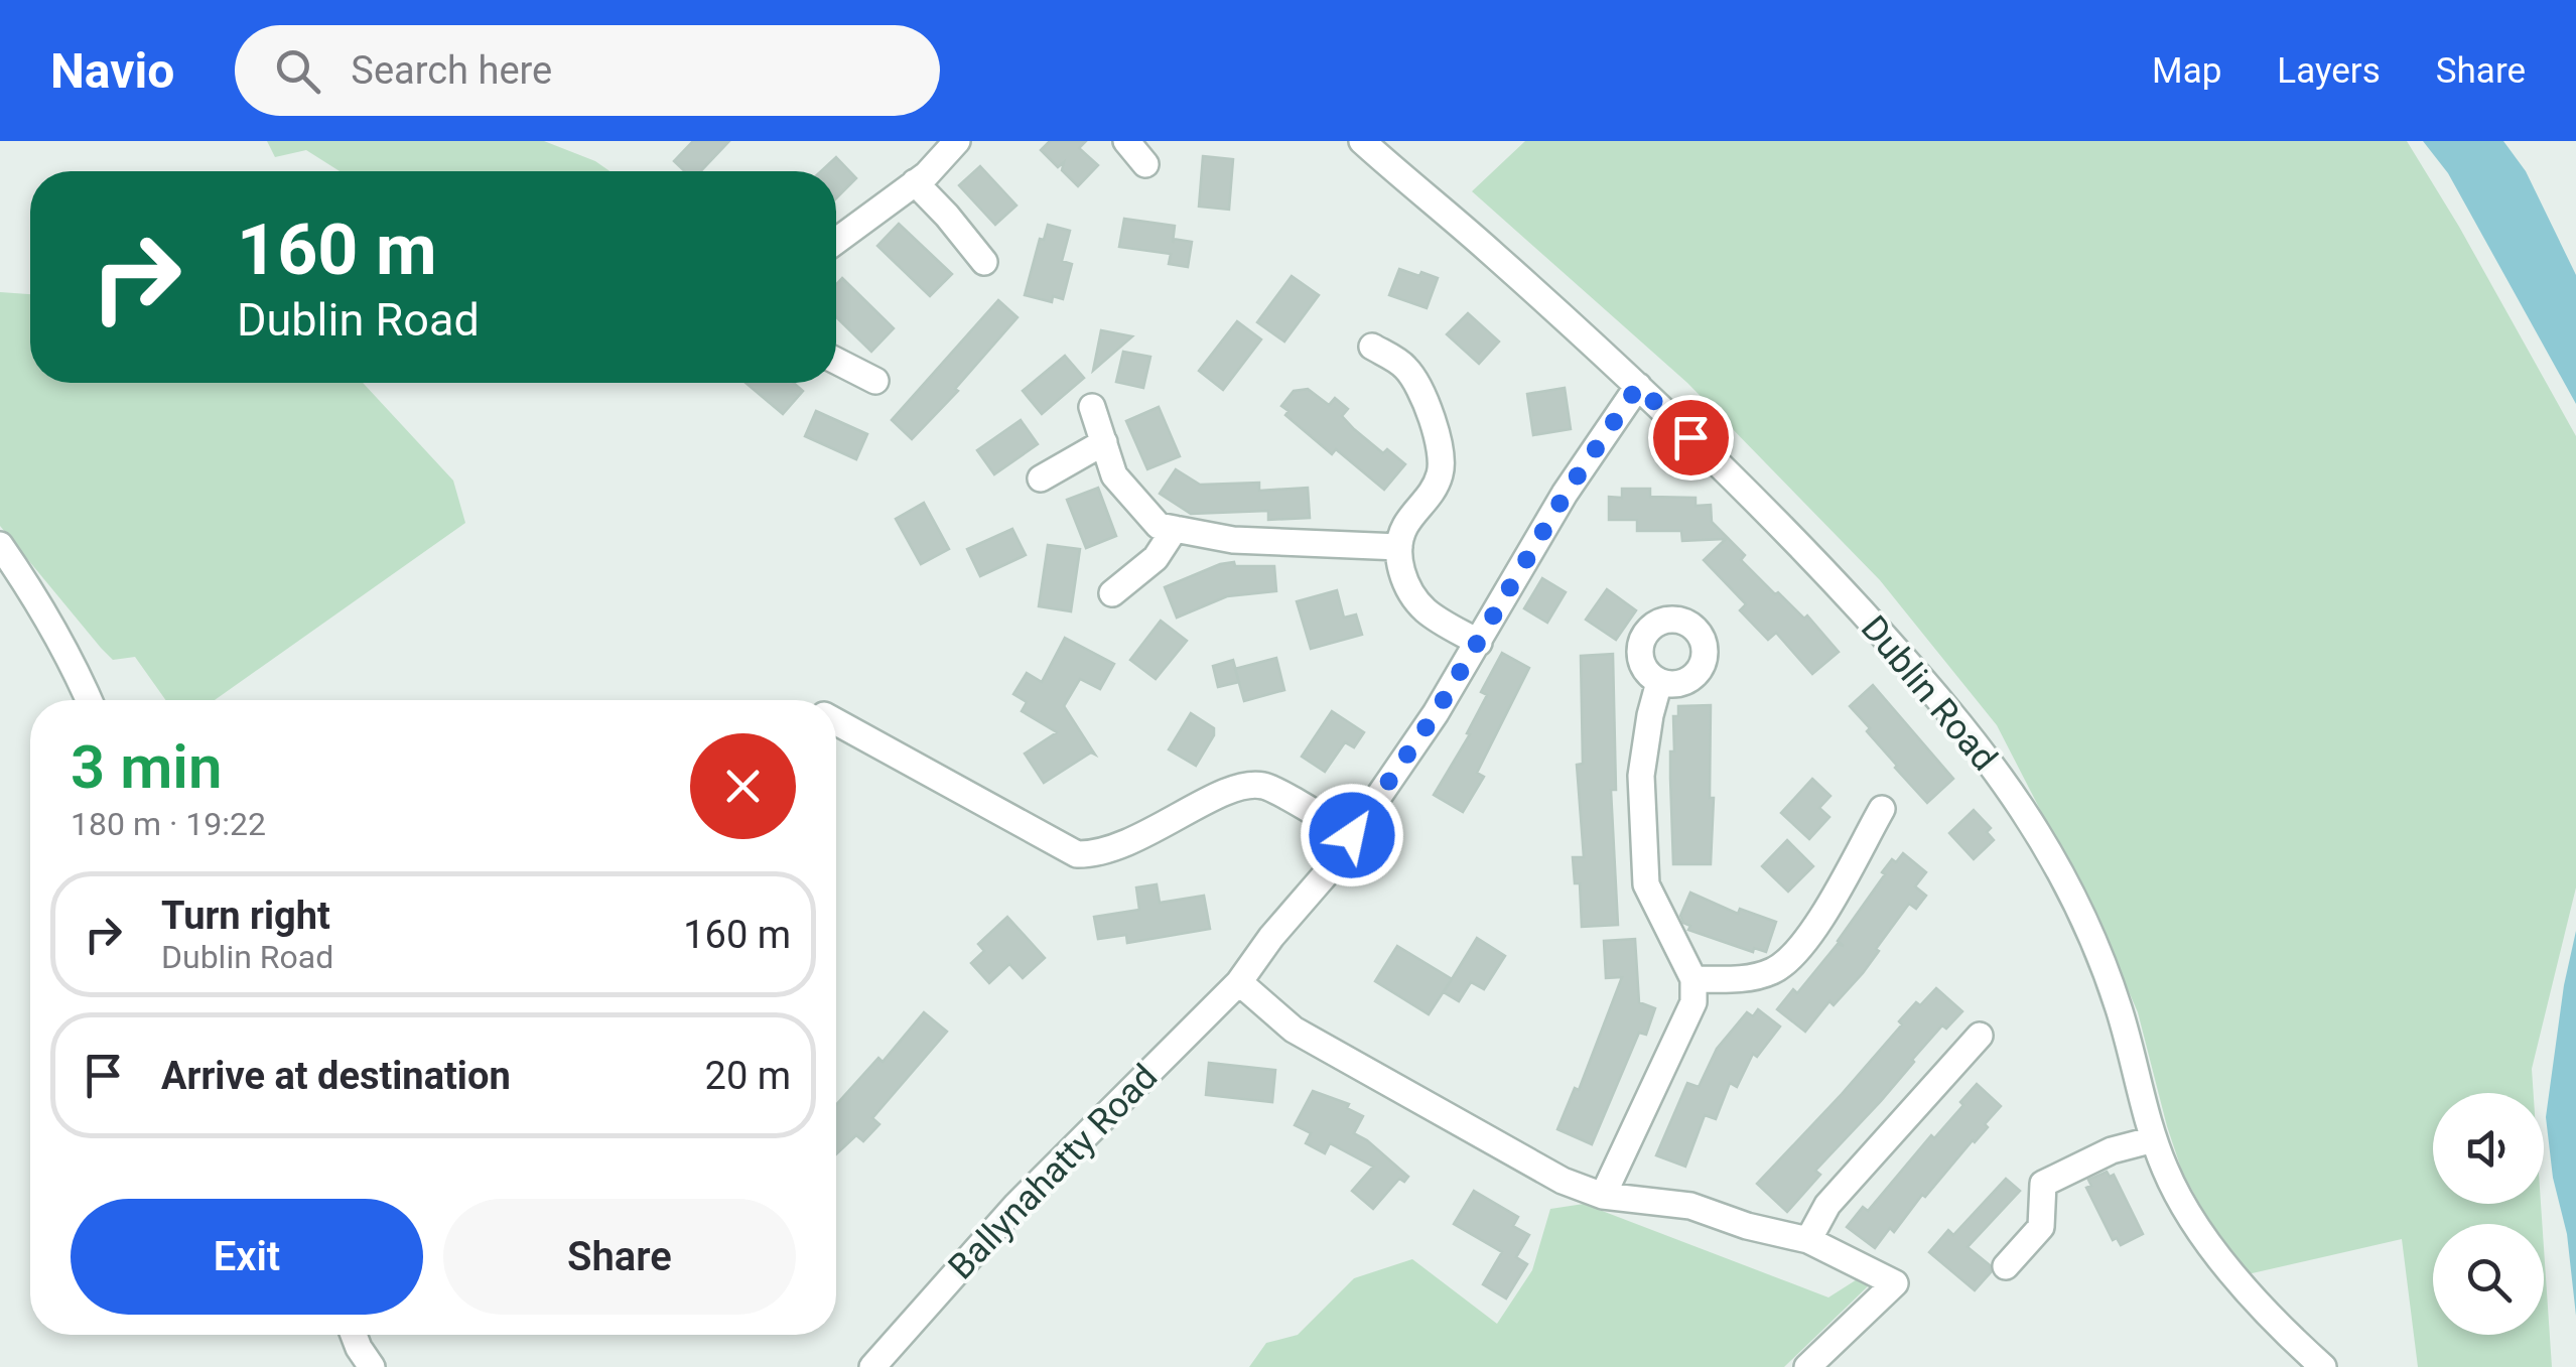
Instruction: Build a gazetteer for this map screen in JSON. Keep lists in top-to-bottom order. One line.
{"streets":{"street":["Dublin Road","Ballynahatty Road"]},"crossings":[["Dublin Road","Ballynahatty Road"]],"page":{"header":"Navio","search":"Search here","nav":["Map","Layers","Share"],"turn":["160 m","Dublin Road"],"heading":["3 min","180 m · 19:22"],"list":[{"name":"Turn right","note":"Dublin Road","value":"160 m"},{"name":"Arrive at destination","value":"20 m"}],"buttons":["Exit","Share"]}}
